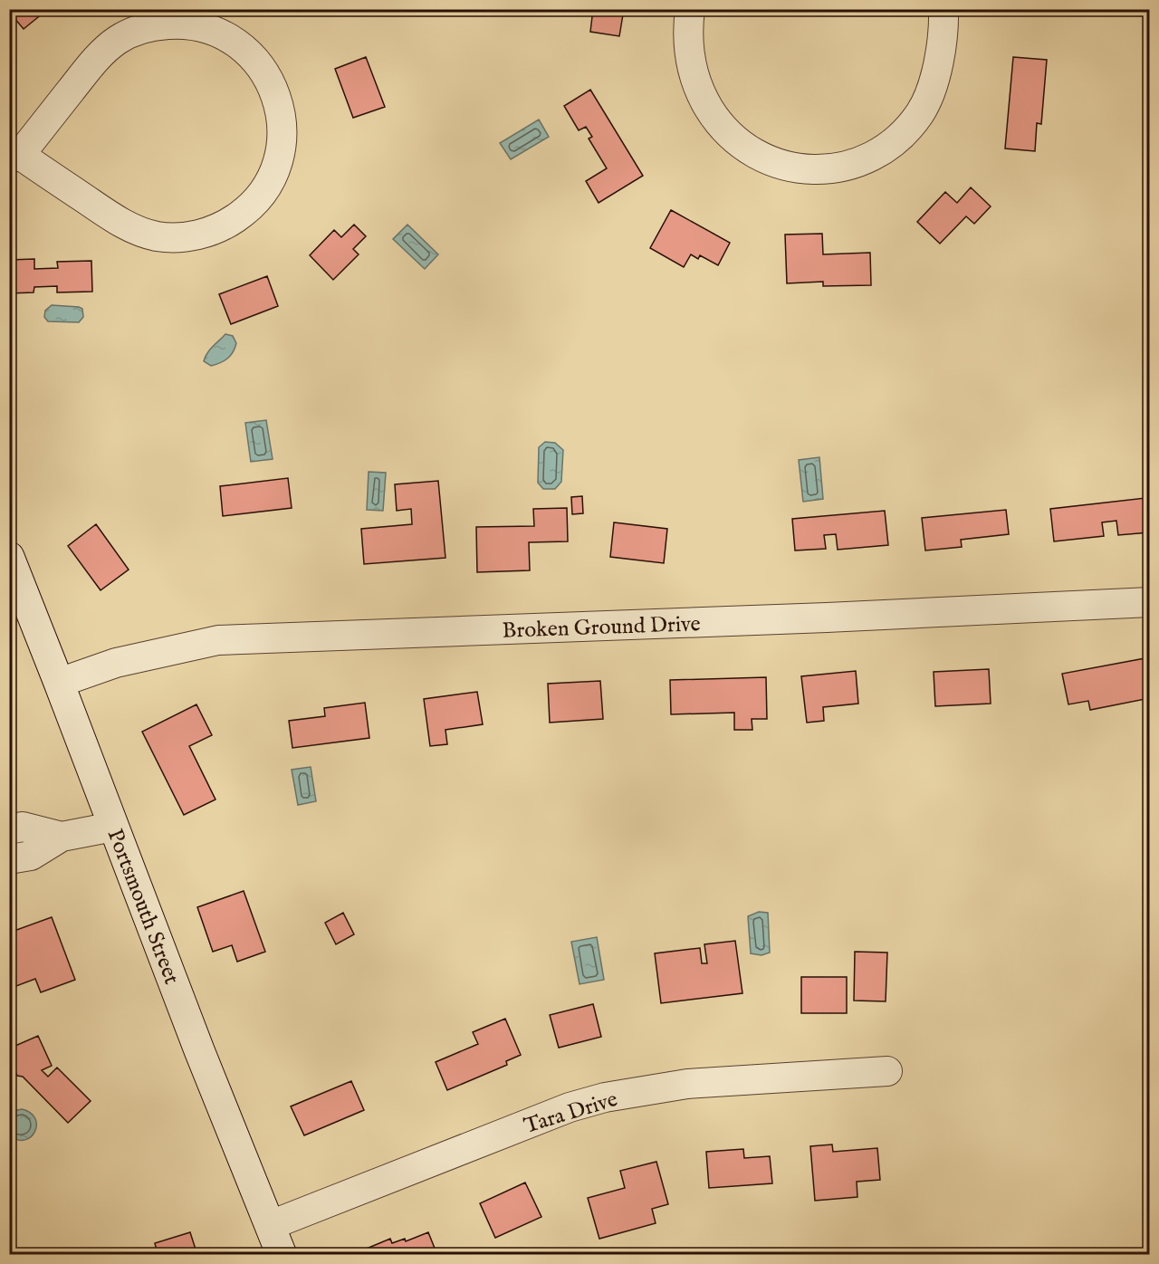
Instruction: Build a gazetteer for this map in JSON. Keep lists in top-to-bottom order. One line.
{"streets":{"street":["Broken Ground Drive","Portsmouth Street","Tara Drive"]},"crossings":[["Broken Ground Drive","Portsmouth Street"],["Portsmouth Street","Tara Drive"]]}
